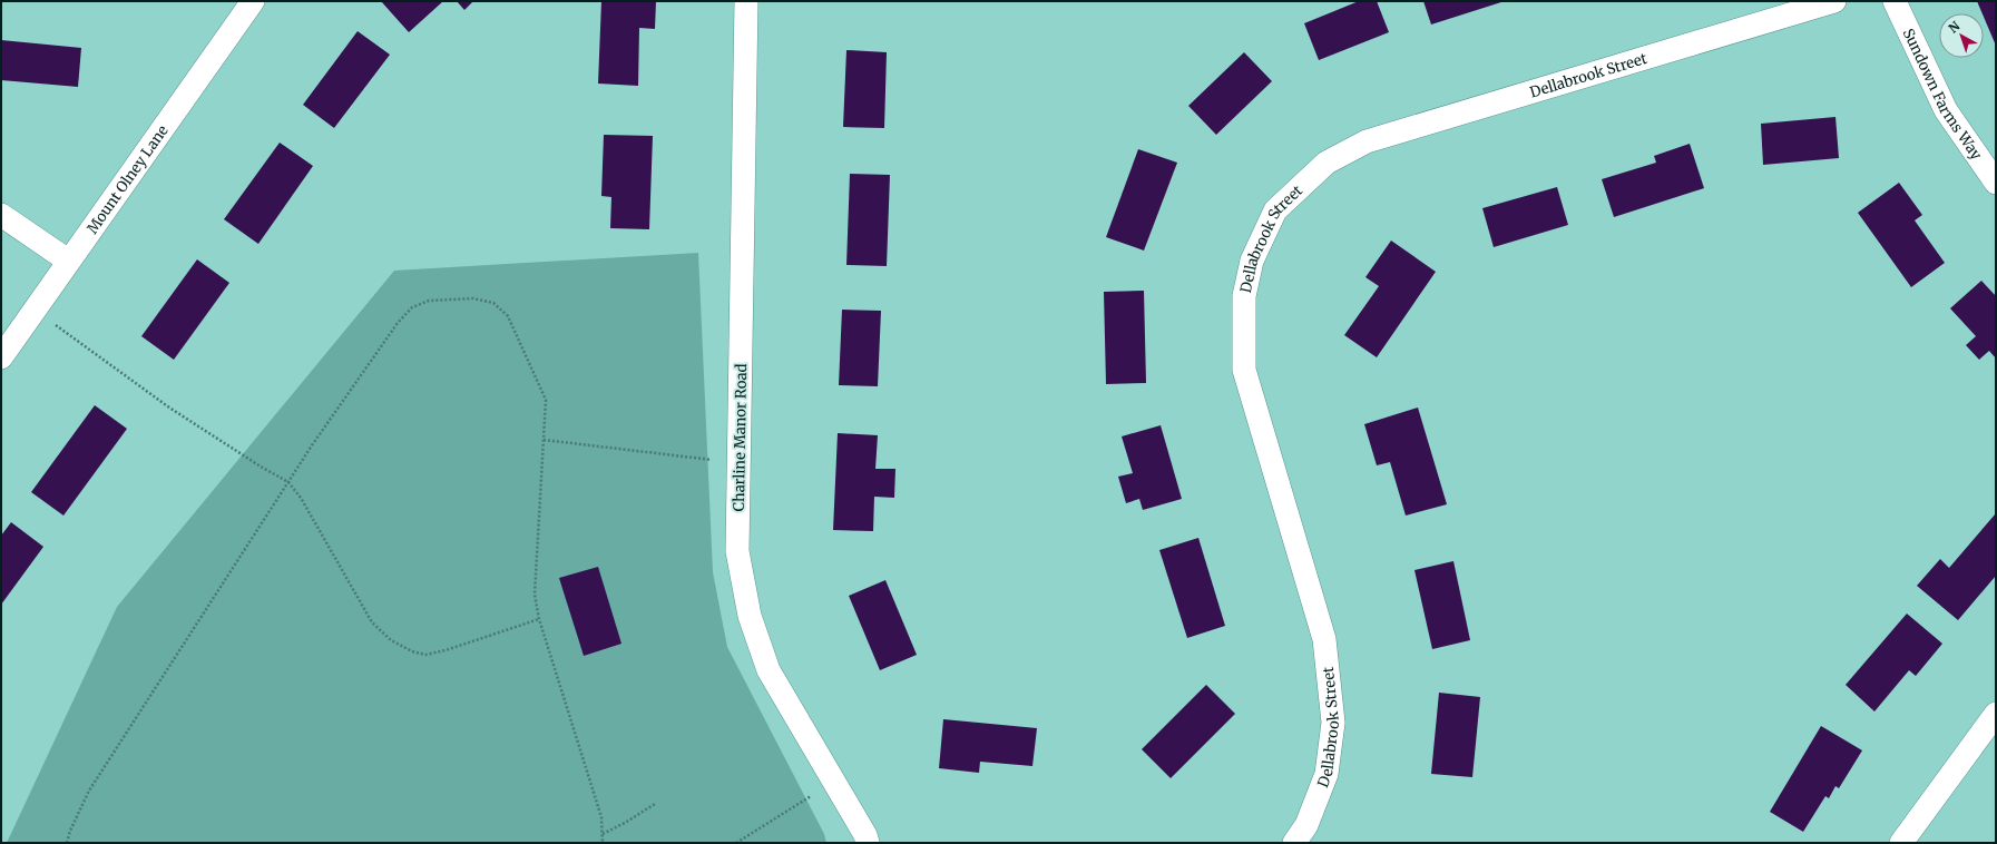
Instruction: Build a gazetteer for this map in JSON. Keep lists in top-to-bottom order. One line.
{"streets":{"street":["Dellabrook Street","Sundown Farms Way","Mount Olney Lane","Charline Manor Road"]},"north":"top left"}
